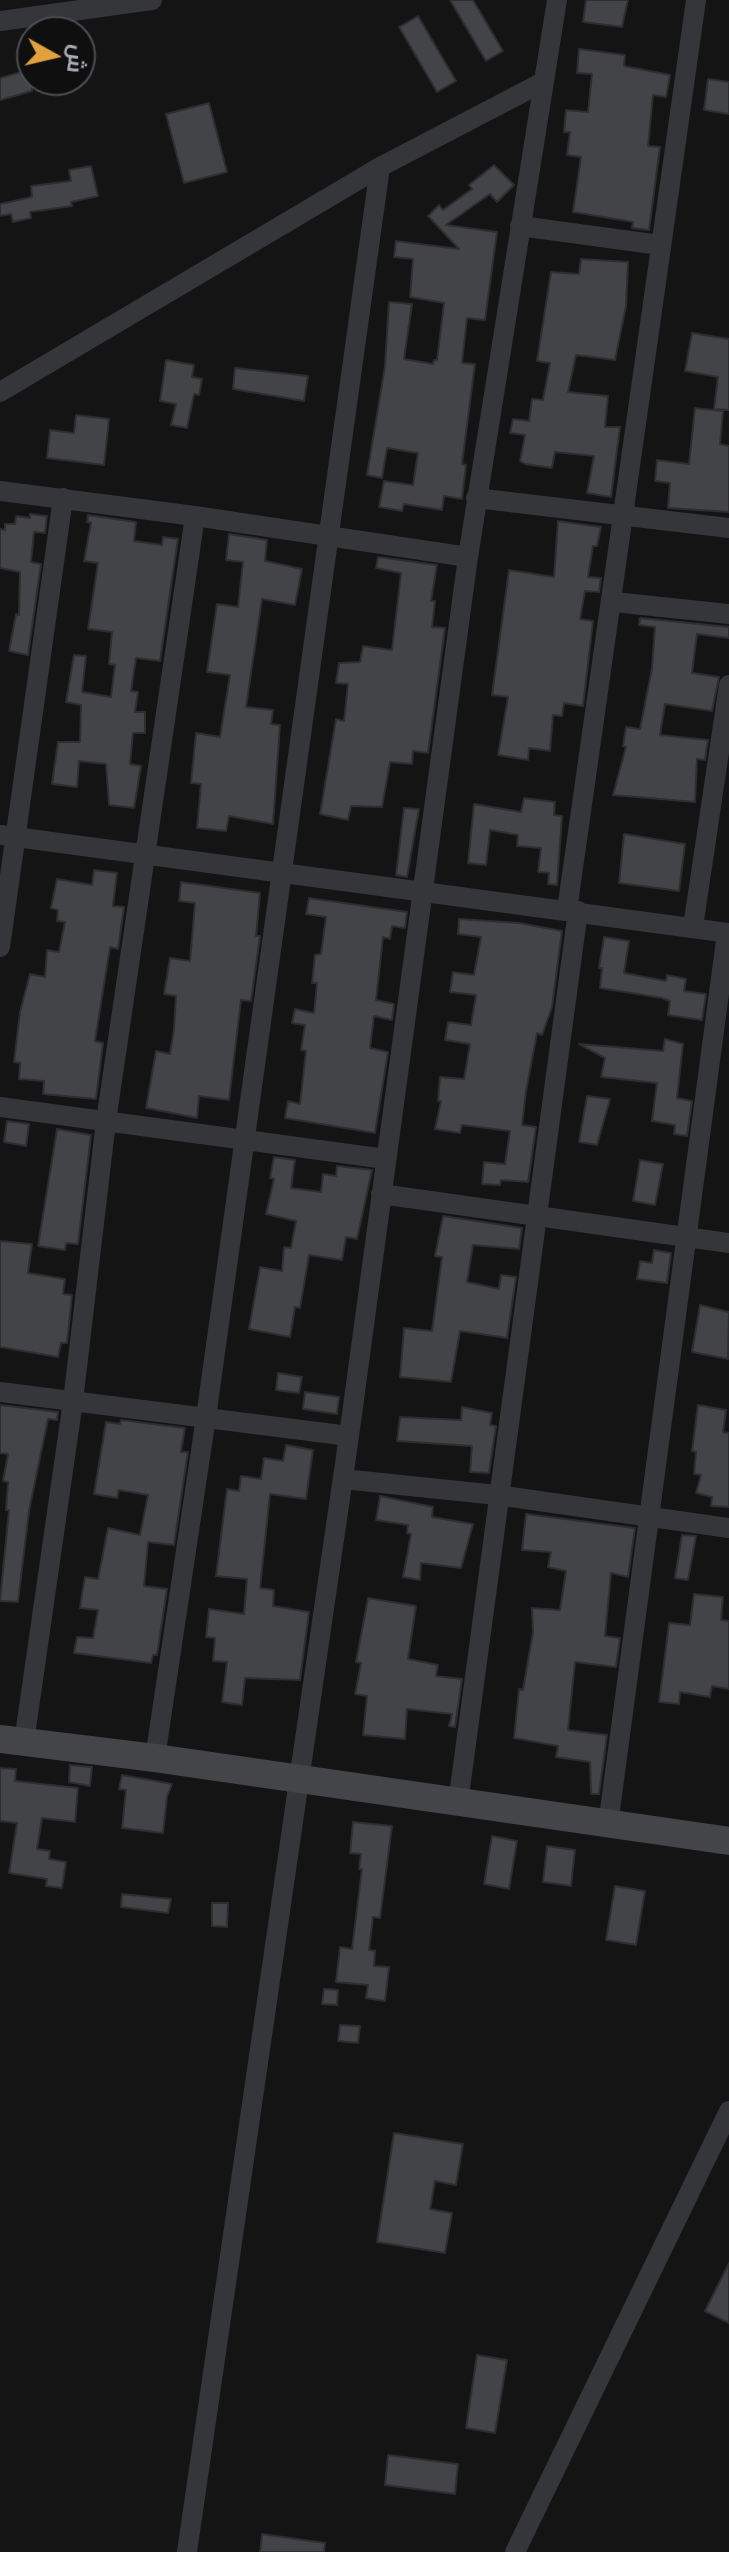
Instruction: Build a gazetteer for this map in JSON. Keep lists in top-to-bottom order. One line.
{"north":"right"}
